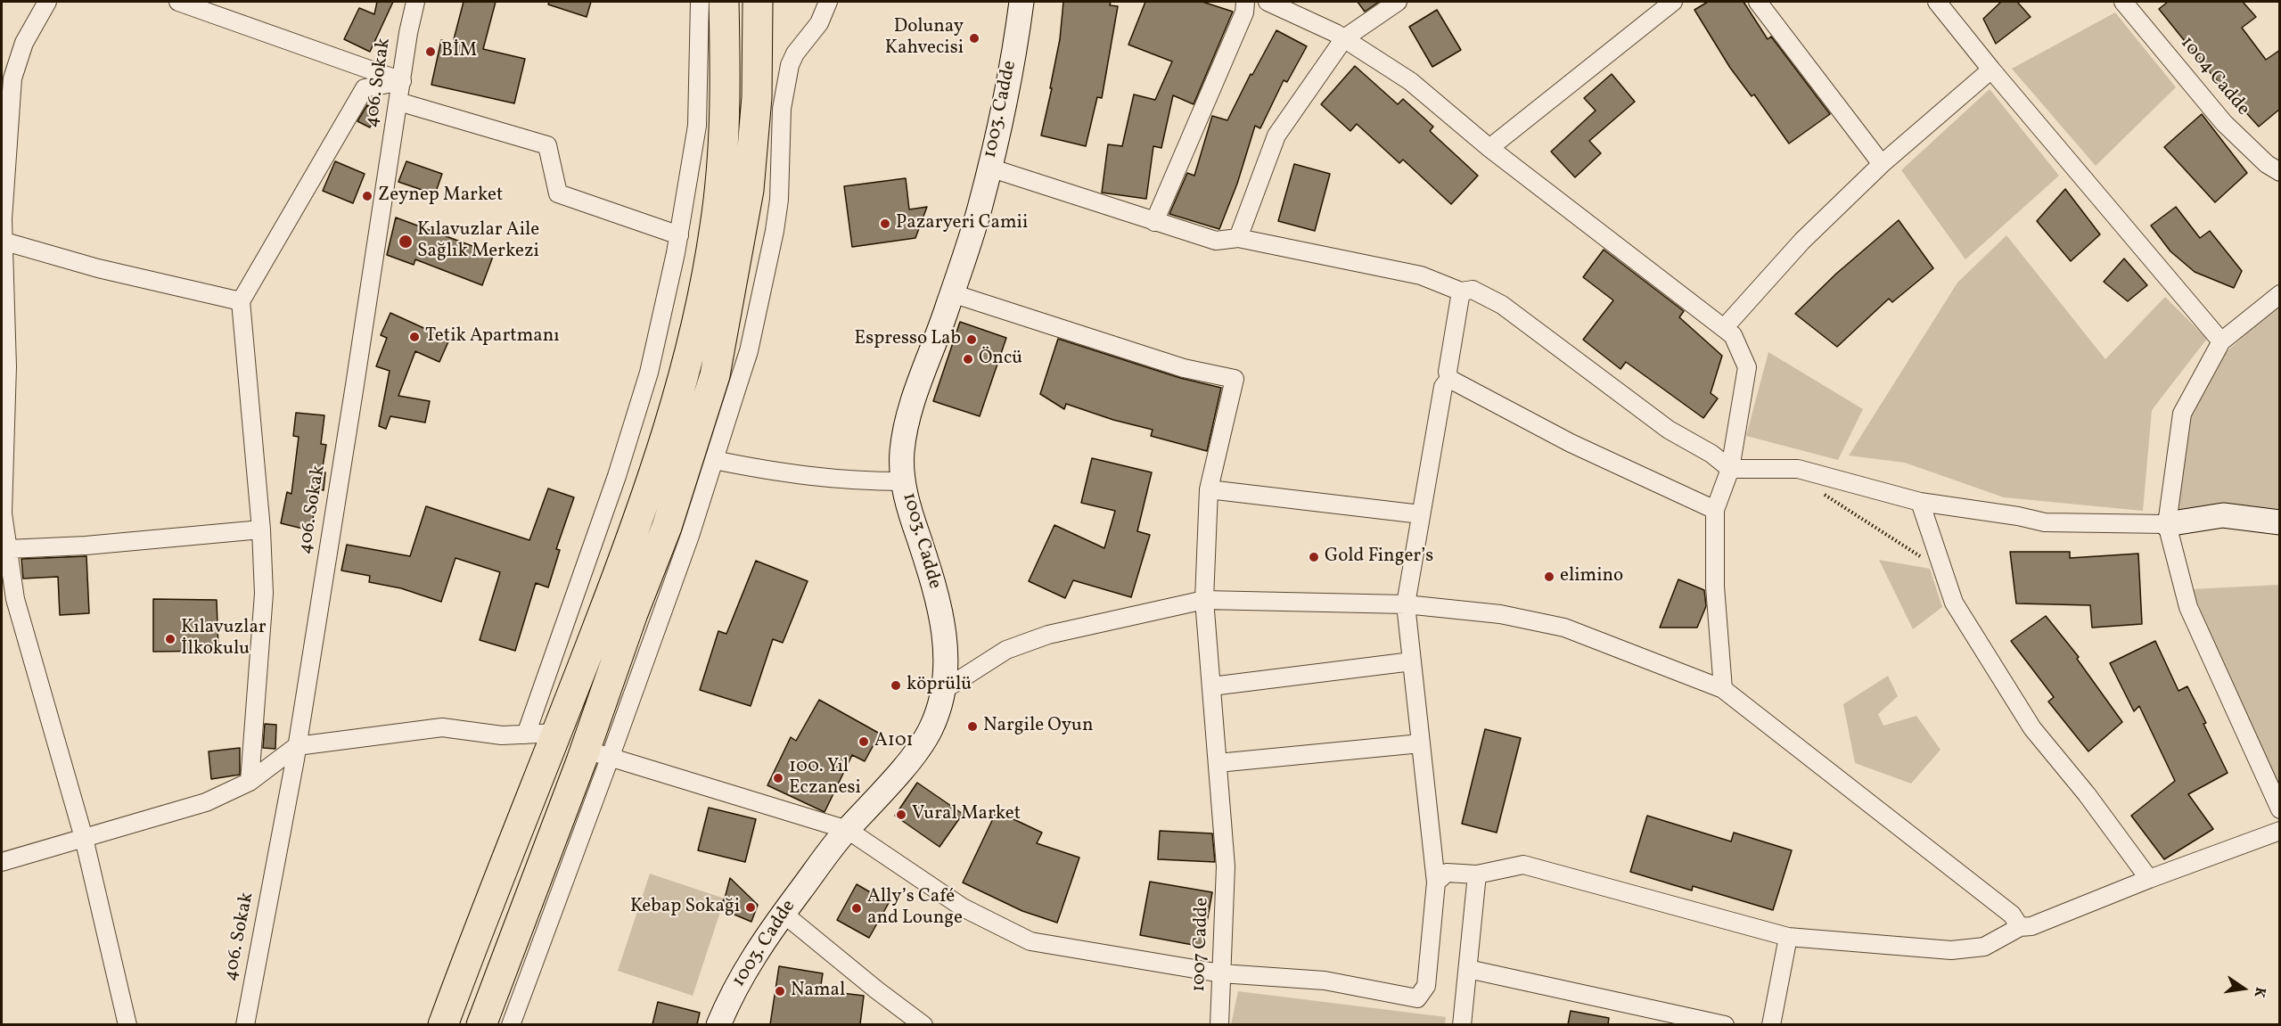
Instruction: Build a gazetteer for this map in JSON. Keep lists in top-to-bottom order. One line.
{"streets":{"main road":["1003. Cadde"],"street":["1004 Cadde","406. Sokak","1007 Cadde"]},"crossings":[["1003. Cadde","1007 Cadde"]],"places":["Dolunay Kahvecisi","BİM","Zeynep Market","Pazaryeri Camii","Kılavuzlar Aile Sağlık Merkezi","Tetik Apartmanı","Espresso Lab","Öncü","Gold Finger’s","elimino","Kılavuzlar İlkokulu","köprülü","Nargile Oyun","A101","100. Yıl Eczanesi","Vural Market","Kebap Sokaği","Ally’s Café and Lounge","Namal"],"north":"right"}
